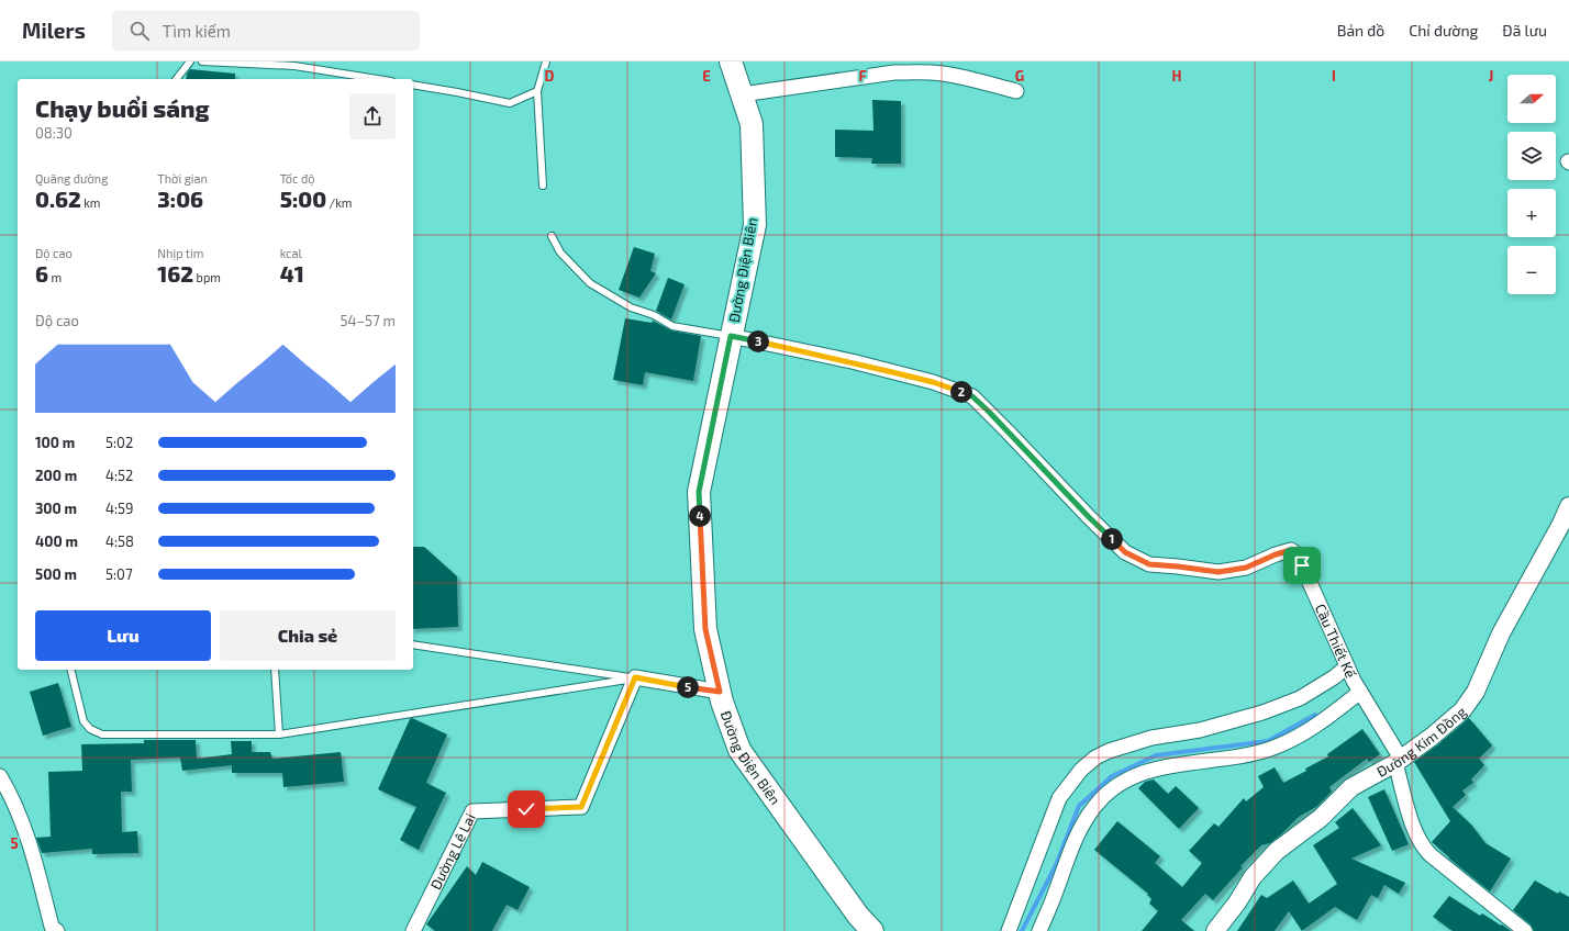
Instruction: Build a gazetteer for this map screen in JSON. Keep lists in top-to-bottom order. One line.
{"streets":{"main road":["Đường Điện Biên"],"street":["Cầu Thiết Kế","Đường Kim Đồng","Đường Lê Lai"]},"crossings":[["Đường Điện Biên","Cầu Thiết Kế"],["Cầu Thiết Kế","Đường Kim Đồng"]],"north":"right","page":{"header":"Milers","search":"Tìm kiếm","nav":["Bản đồ","Chỉ đường","Đã lưu"],"map_buttons":["+","−"],"heading":["Chạy buổi sáng","08:30"],"stats":[["Quãng đường","0.62 km"],["Thời gian","3:06"],["Tốc độ","5:00 /km"],["Độ cao","6 m"],["Nhịp tim","162 bpm"],["kcal","41"]],"chart":["Độ cao","54–57 m"],"pins":["3","2","4","1","5"],"list":[{"name":"100 m","note":"5:02"},{"name":"200 m","note":"4:52"},{"name":"300 m","note":"4:59"},{"name":"400 m","note":"4:58"},{"name":"500 m","note":"5:07"}],"buttons":["Lưu","Chia sẻ"]},"grid":{"columns":["D","E","F","G","H","I","J"],"rows":["5"]}}
